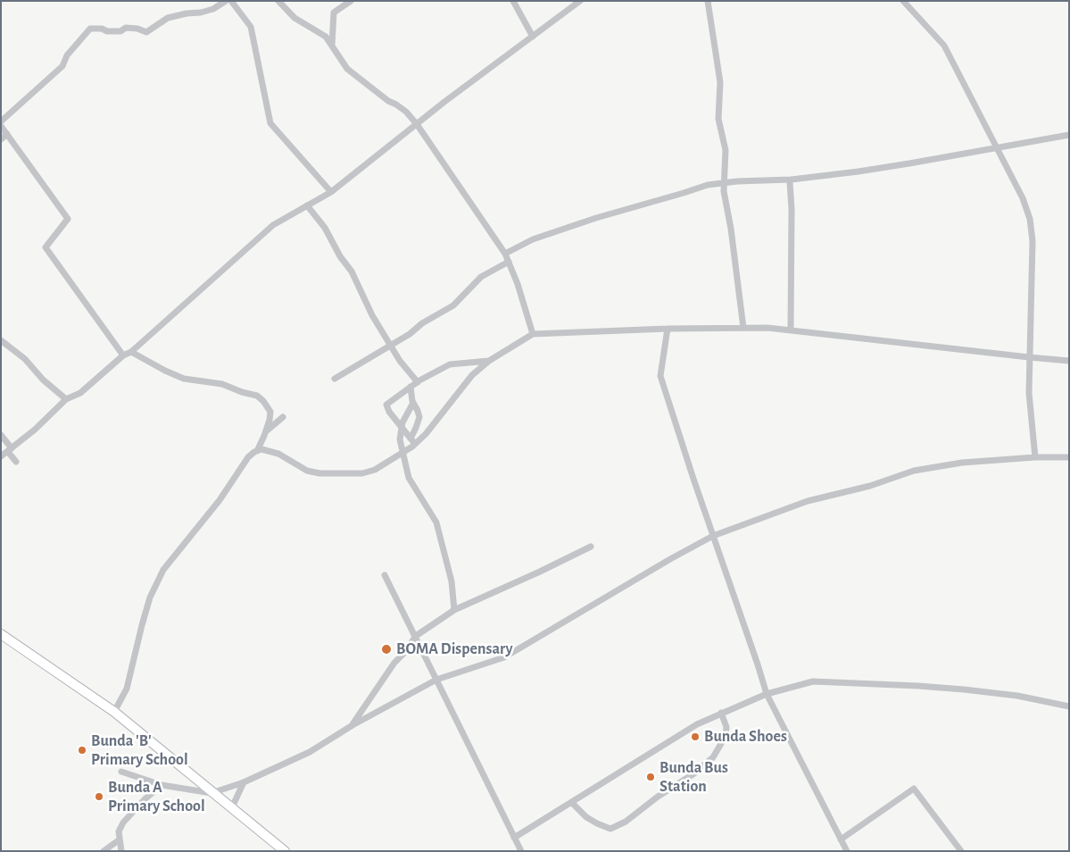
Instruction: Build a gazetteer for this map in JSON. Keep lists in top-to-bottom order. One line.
{"places":["BOMA Dispensary","Bunda Shoes","Bunda 'B' Primary School","Bunda Bus Station","Bunda A Primary School"]}
